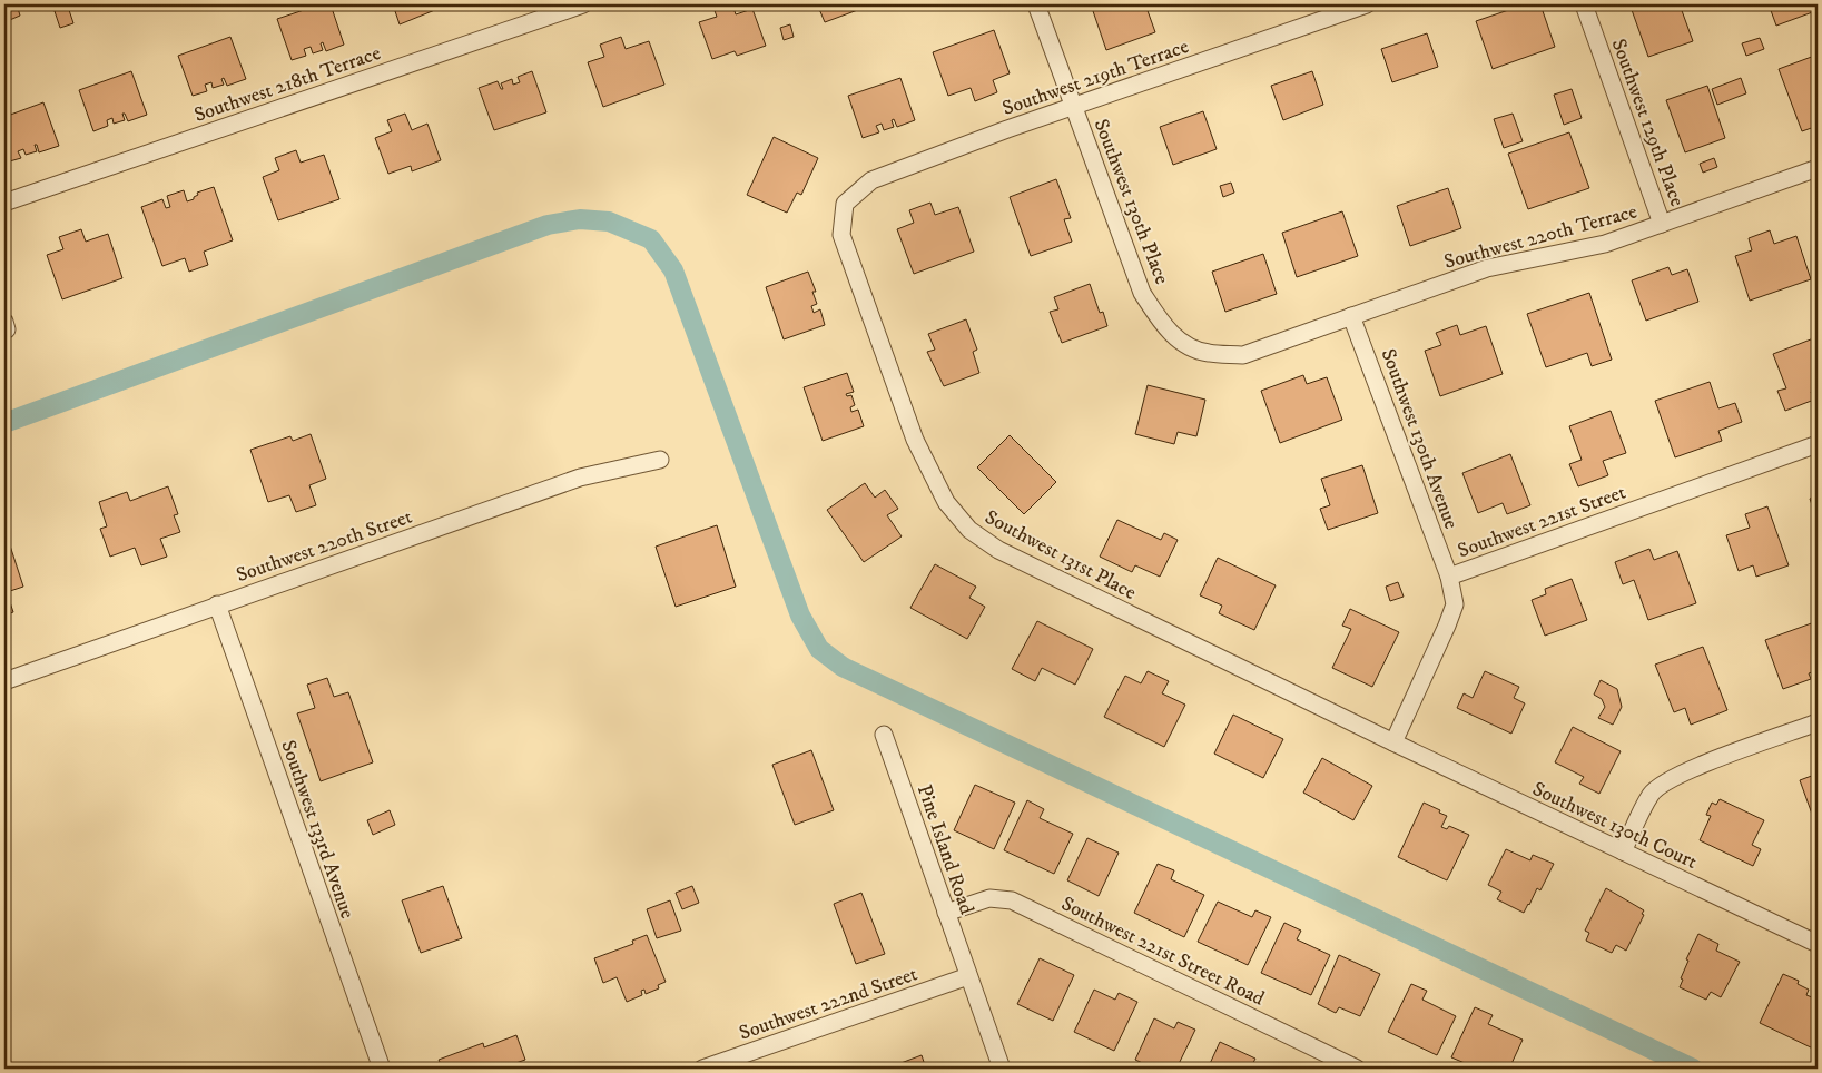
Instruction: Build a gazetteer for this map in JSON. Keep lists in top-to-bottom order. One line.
{"streets":{"street":["Southwest 219th Terrace","Southwest 218th Terrace","Southwest 129th Place","Southwest 130th Place","Southwest 220th Terrace","Southwest 130th Avenue","Southwest 221st Street","Southwest 220th Street","Southwest 131st Place","Southwest 130th Court","Southwest 133rd Avenue","Pine Island Road","Southwest 221st Street Road","Southwest 222nd Street"]},"crossings":[["Southwest 219th Terrace","Southwest 130th Place"],["Southwest 219th Terrace","Southwest 131st Place"],["Southwest 129th Place","Southwest 220th Terrace"],["Southwest 130th Place","Southwest 220th Terrace"],["Southwest 220th Terrace","Southwest 130th Avenue"],["Southwest 130th Avenue","Southwest 221st Street"],["Southwest 221st Street","Southwest 131st Place"],["Southwest 221st Street","Southwest 130th Court"],["Southwest 220th Street","Southwest 133rd Avenue"],["Southwest 131st Place","Southwest 130th Court"],["Pine Island Road","Southwest 221st Street Road"],["Pine Island Road","Southwest 222nd Street"]]}
